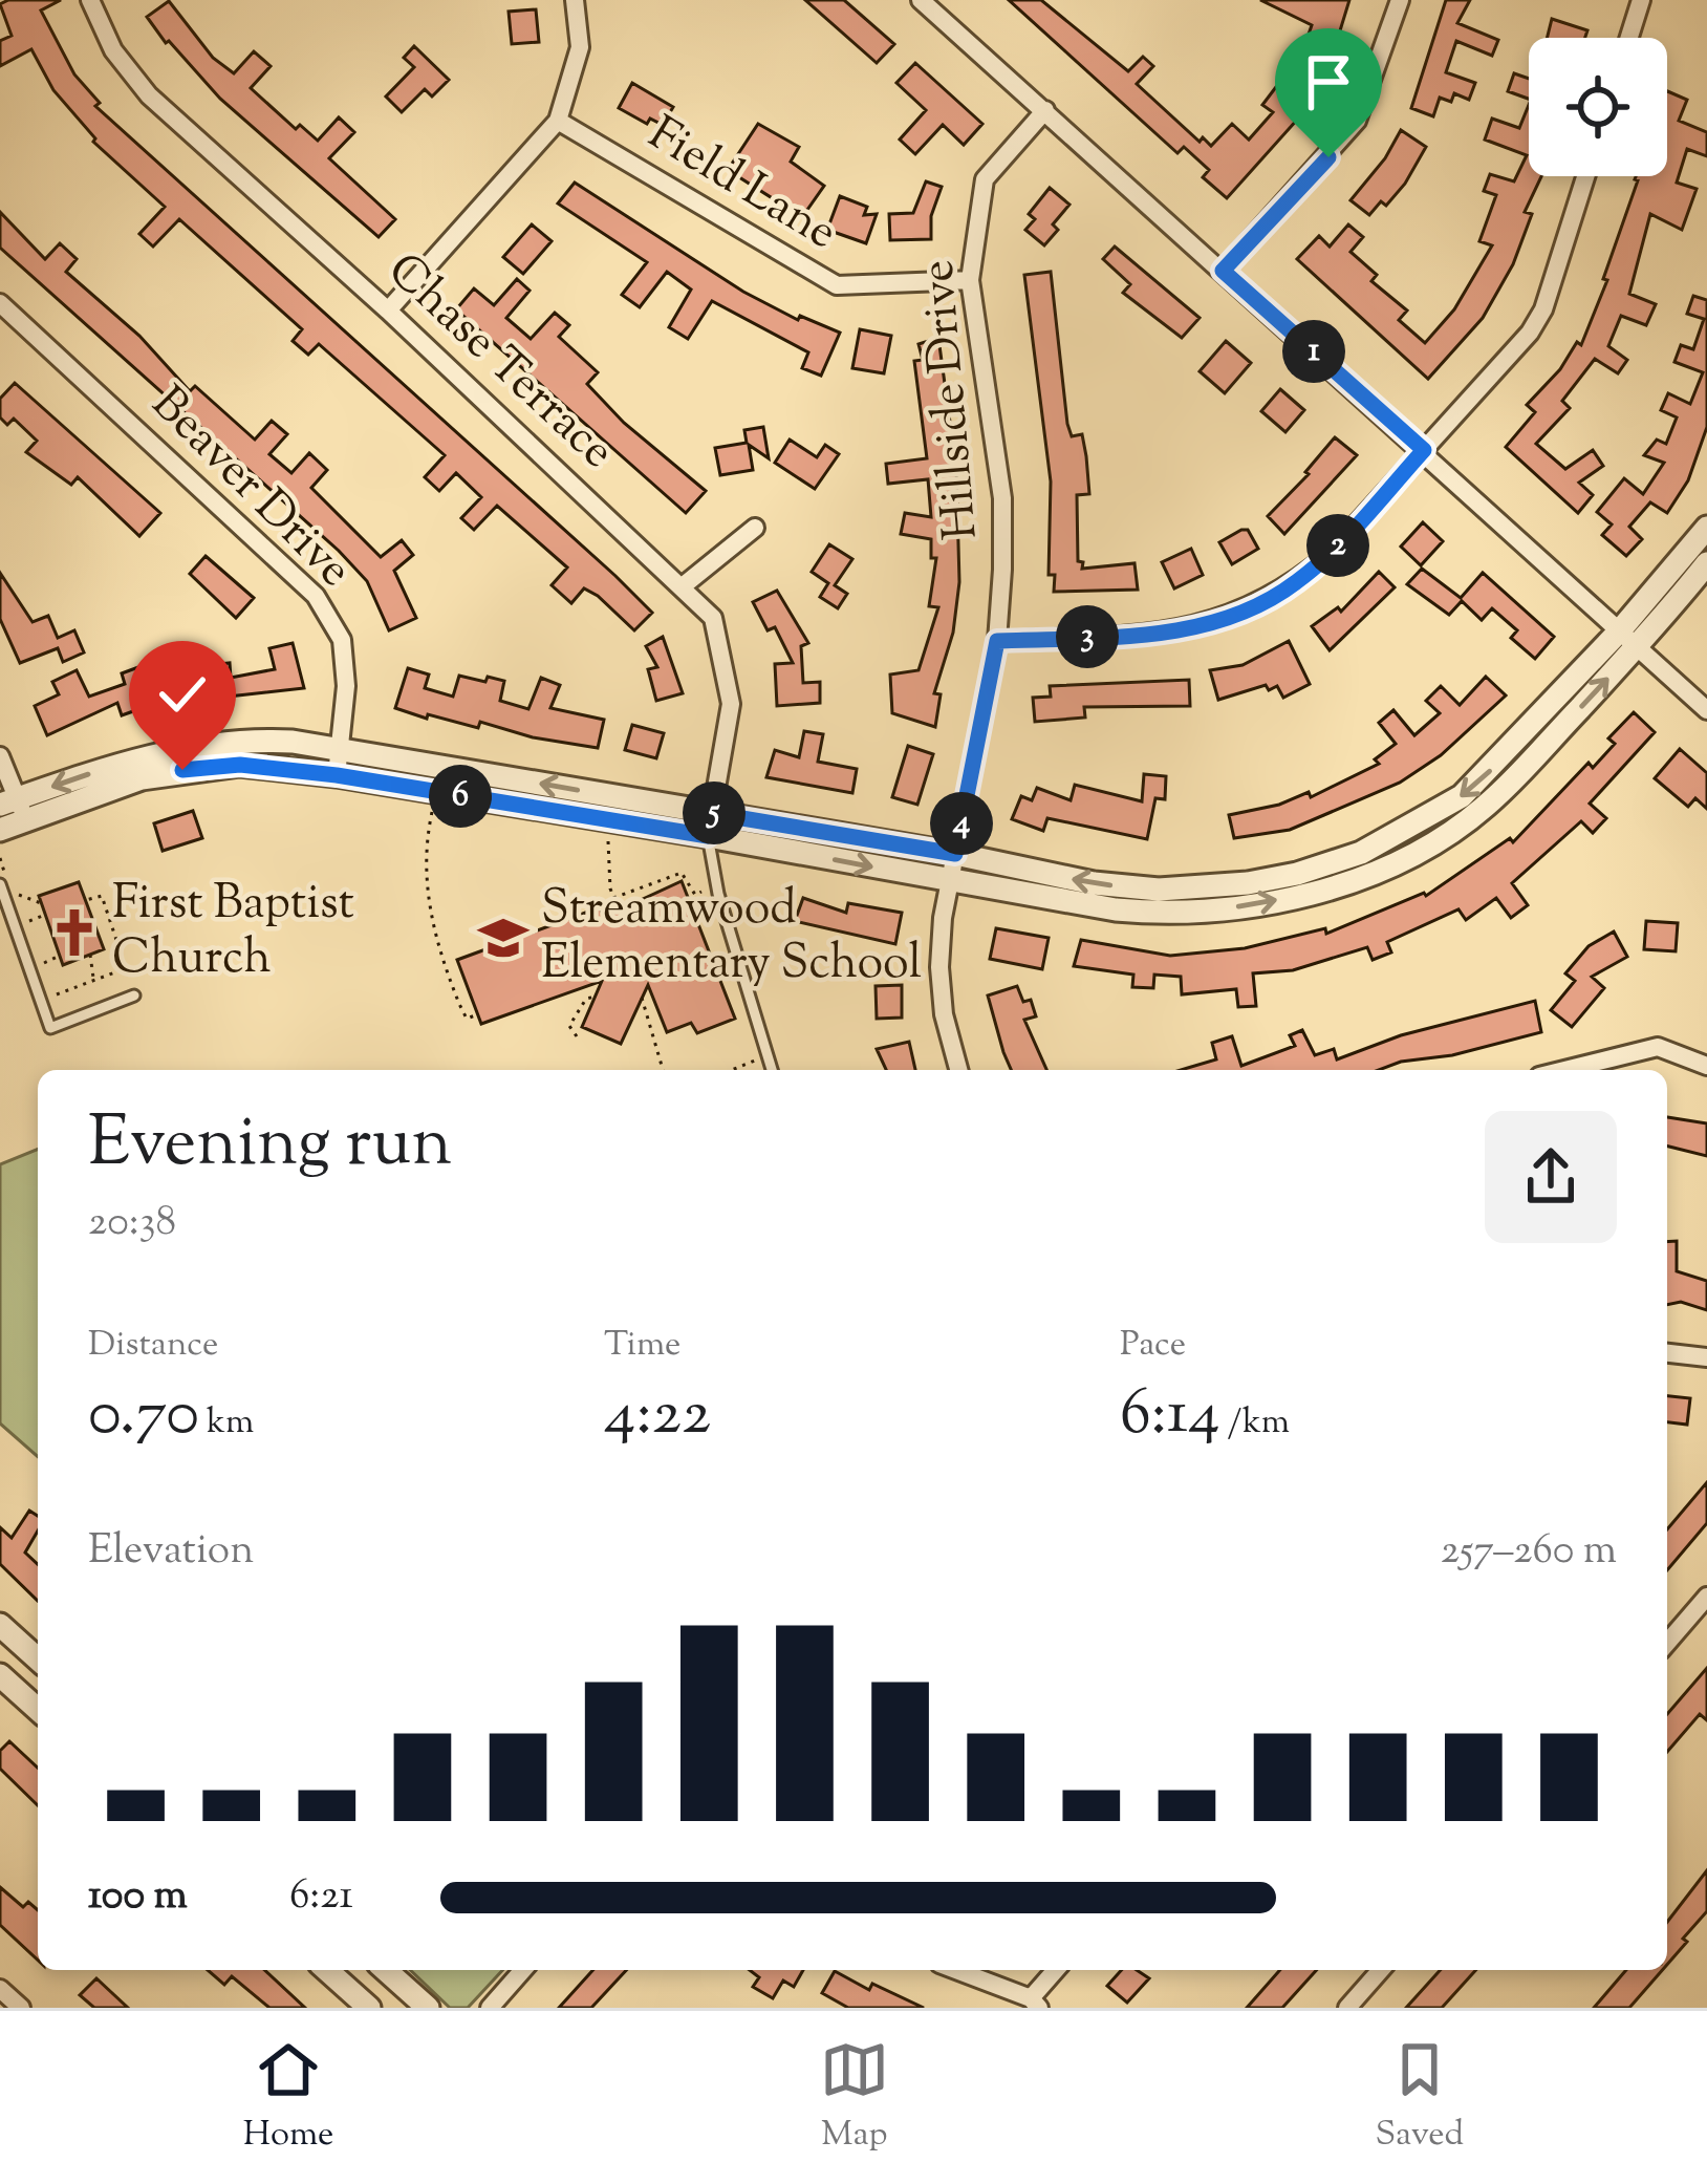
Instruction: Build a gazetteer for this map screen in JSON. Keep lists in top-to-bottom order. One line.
{"streets":{"street":["Field Lane","Chase Terrace","Hillside Drive","Beaver Drive"]},"crossings":[["Field Lane","Hillside Drive"]],"places":{"church":["First Baptist Church"],"school or university":["Streamwood Elementary School"]},"page":{"pins":["1","2","3","6","5","4"],"heading":["Evening run","20:38"],"stats":[["Distance","0.70 km"],["Time","4:22"],["Pace","6:14 /km"]],"chart":["Elevation","257–260 m"],"list":[{"name":"100 m","note":"6:21"}],"tabs":["Home","Map","Saved"]}}
